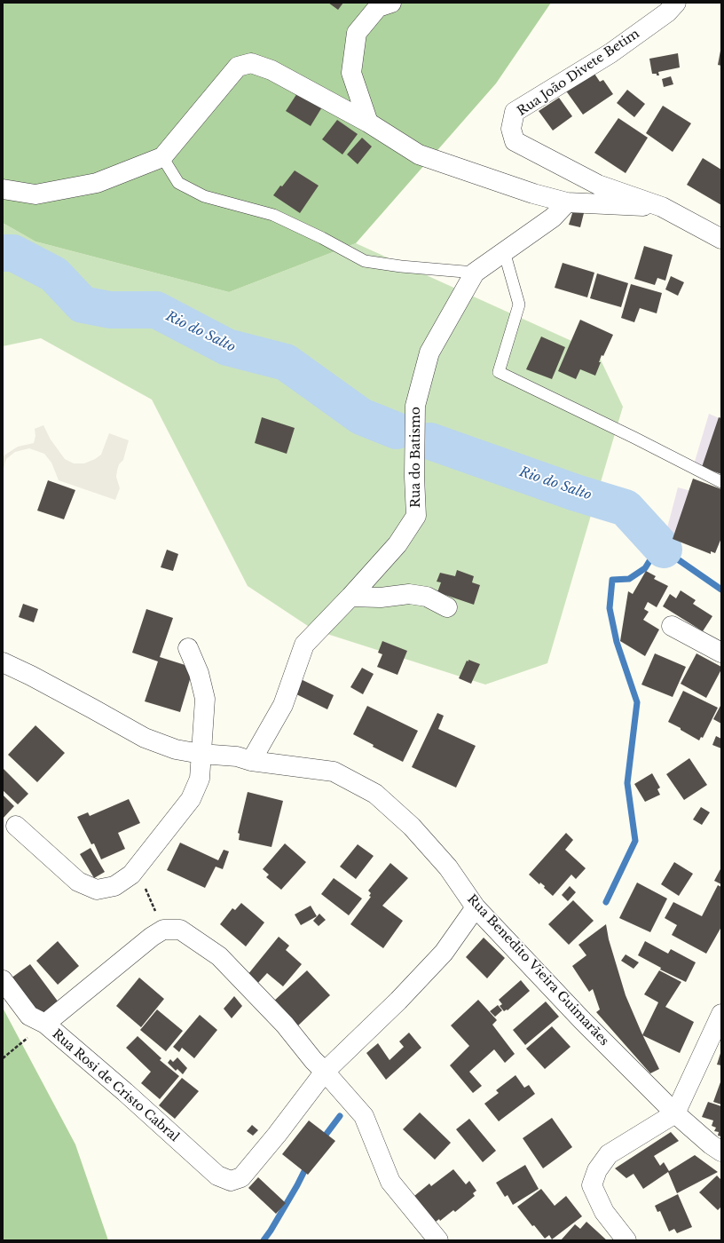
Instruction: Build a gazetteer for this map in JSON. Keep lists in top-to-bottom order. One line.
{"streets":{"street":["Rua João Divete Betim","Rua do Batismo","Rua Benedito Vieira Guimarães","Rua Rosi de Cristo Cabral"]},"crossings":[["Rua do Batismo","Rua Benedito Vieira Guimarães"],["Rua Benedito Vieira Guimarães","Rua Rosi de Cristo Cabral"]],"water":["Rio do Salto"]}
